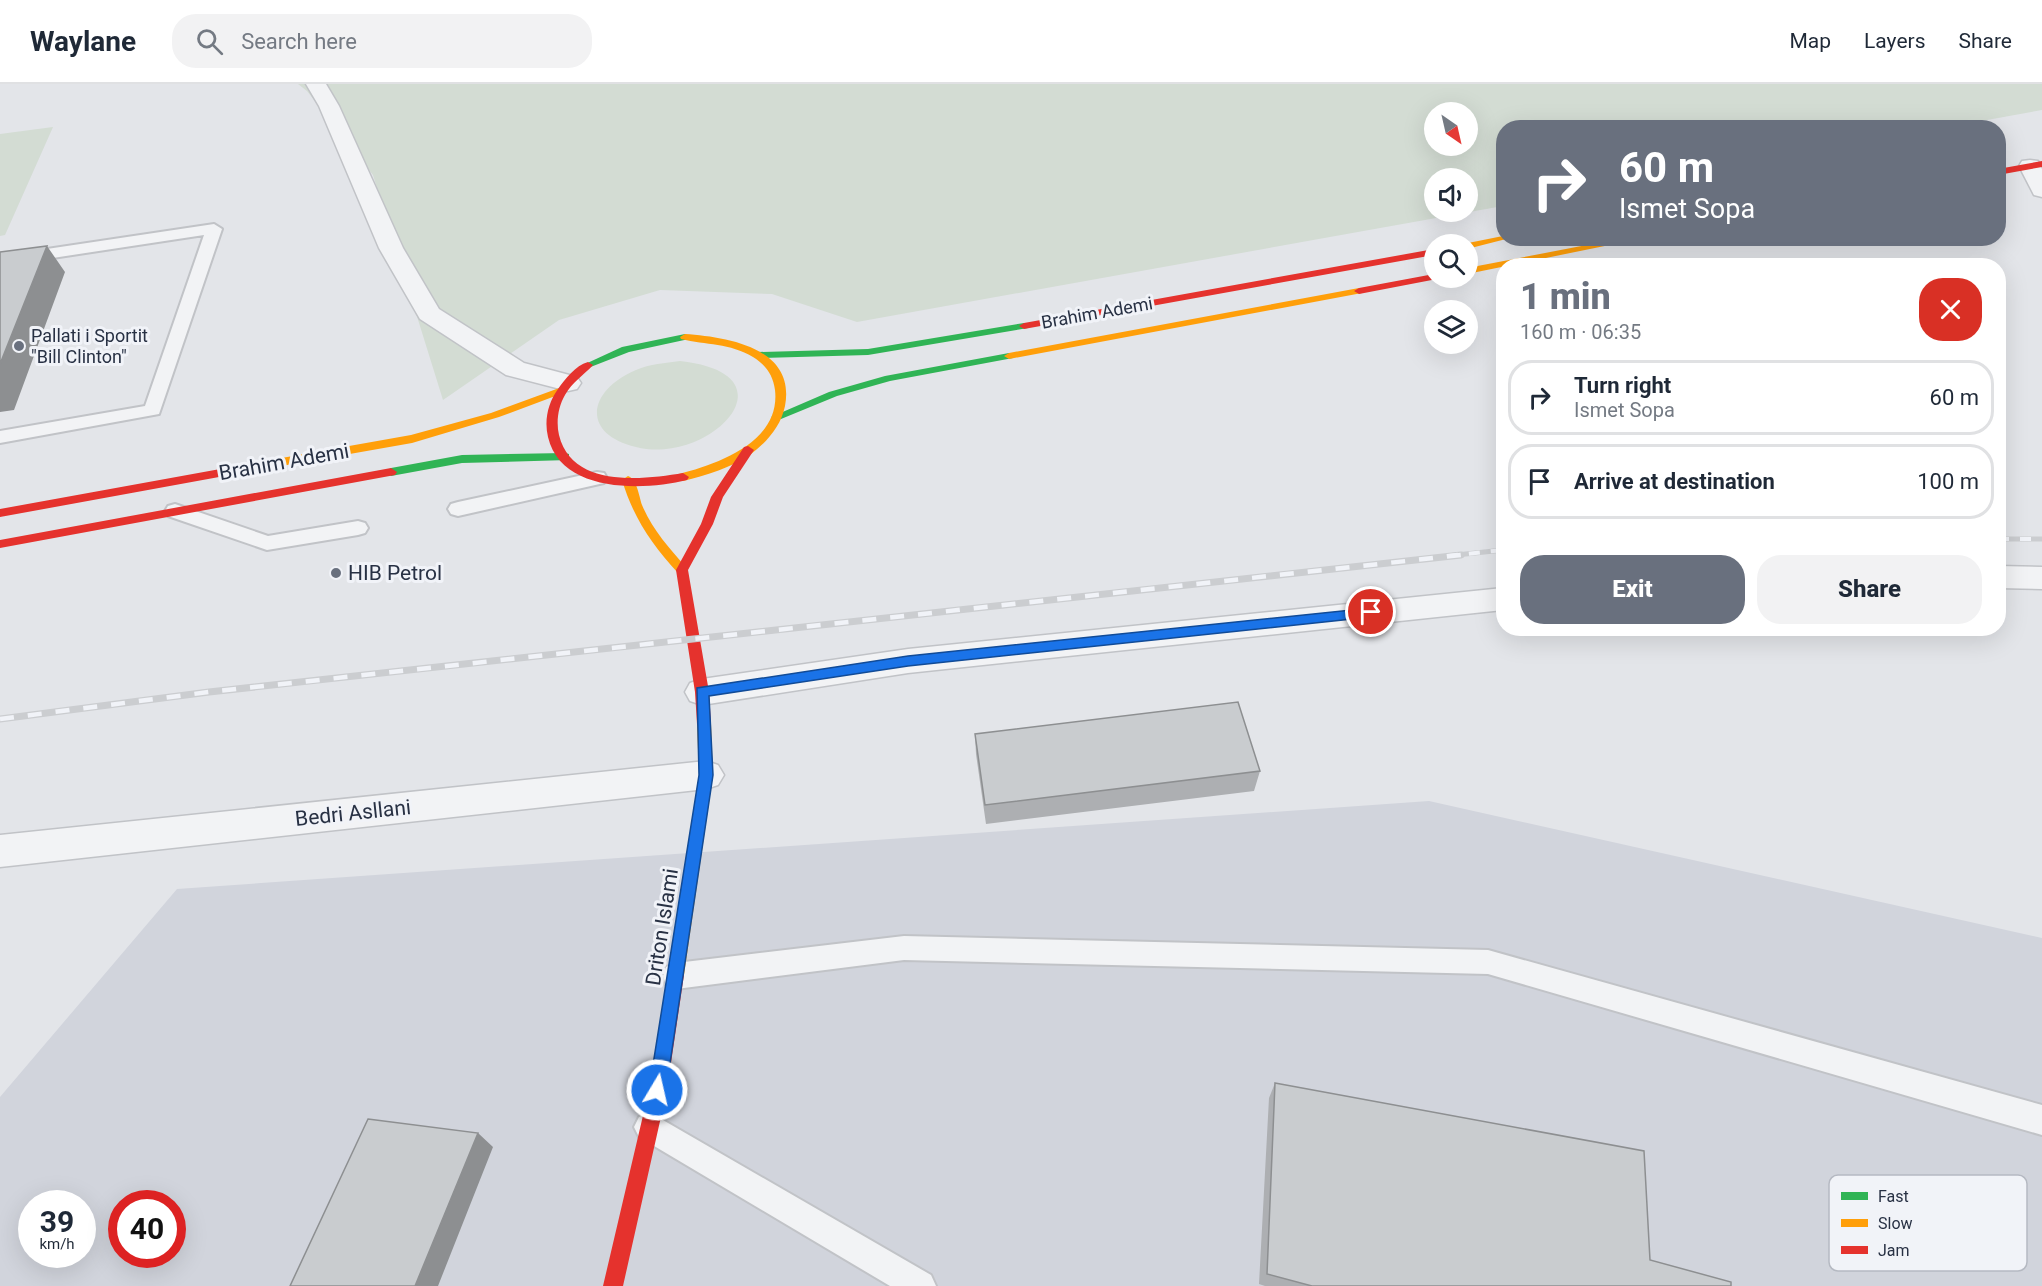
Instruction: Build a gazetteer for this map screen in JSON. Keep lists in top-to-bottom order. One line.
{"streets":{"main road":["Brahim Ademi","Driton Islami"],"street":["Bedri Asllani"]},"crossings":[["Bedri Asllani","Driton Islami"]],"places":["Pallati i Sportit \"Bill Clinton\"","HIB Petrol"],"legend":["Fast","Slow","Jam"],"north":"bottom right","page":{"header":"Waylane","search":"Search here","nav":["Map","Layers","Share"],"turn":["60 m","Ismet Sopa"],"heading":["1 min","160 m · 06:35"],"list":[{"name":"Turn right","note":"Ismet Sopa","value":"60 m"},{"name":"Arrive at destination","value":"100 m"}],"buttons":["Exit","Share"],"speed":"39 km/h","limit":"40"}}
